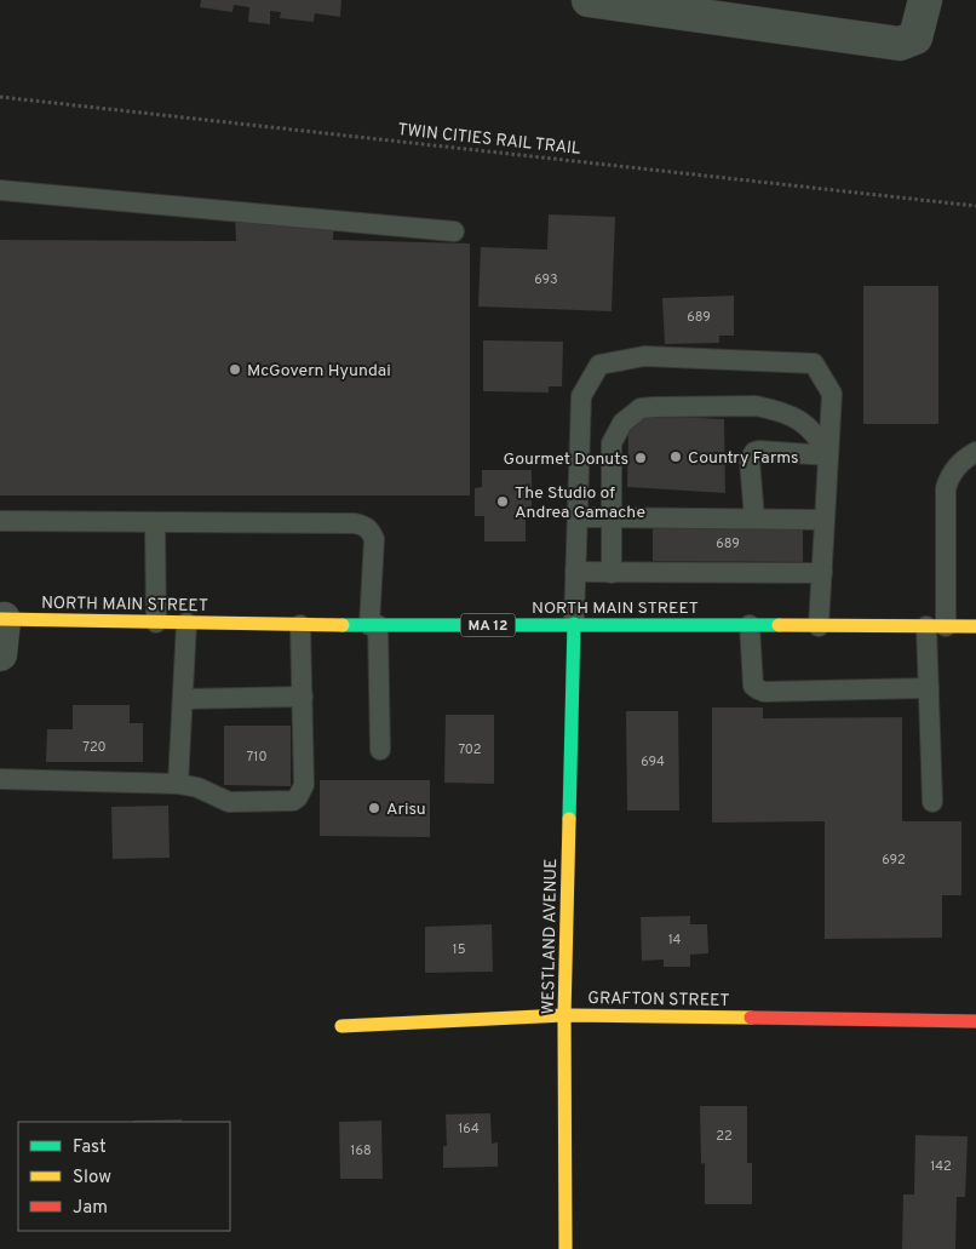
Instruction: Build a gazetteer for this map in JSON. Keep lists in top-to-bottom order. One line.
{"streets":{"main road":["NORTH MAIN STREET","MA 12","WESTLAND AVENUE","GRAFTON STREET"],"path":["TWIN CITIES RAIL TRAIL"]},"crossings":[["NORTH MAIN STREET","WESTLAND AVENUE"],["WESTLAND AVENUE","GRAFTON STREET"]],"places":["McGovern Hyundai","Country Farms","Gourmet Donuts","The Studio of Andrea Gamache","Arisu"],"house_numbers":["693","689","689","720","702","710","694","692","14","15","164","22","168","142"],"legend":["Fast","Slow","Jam"]}
